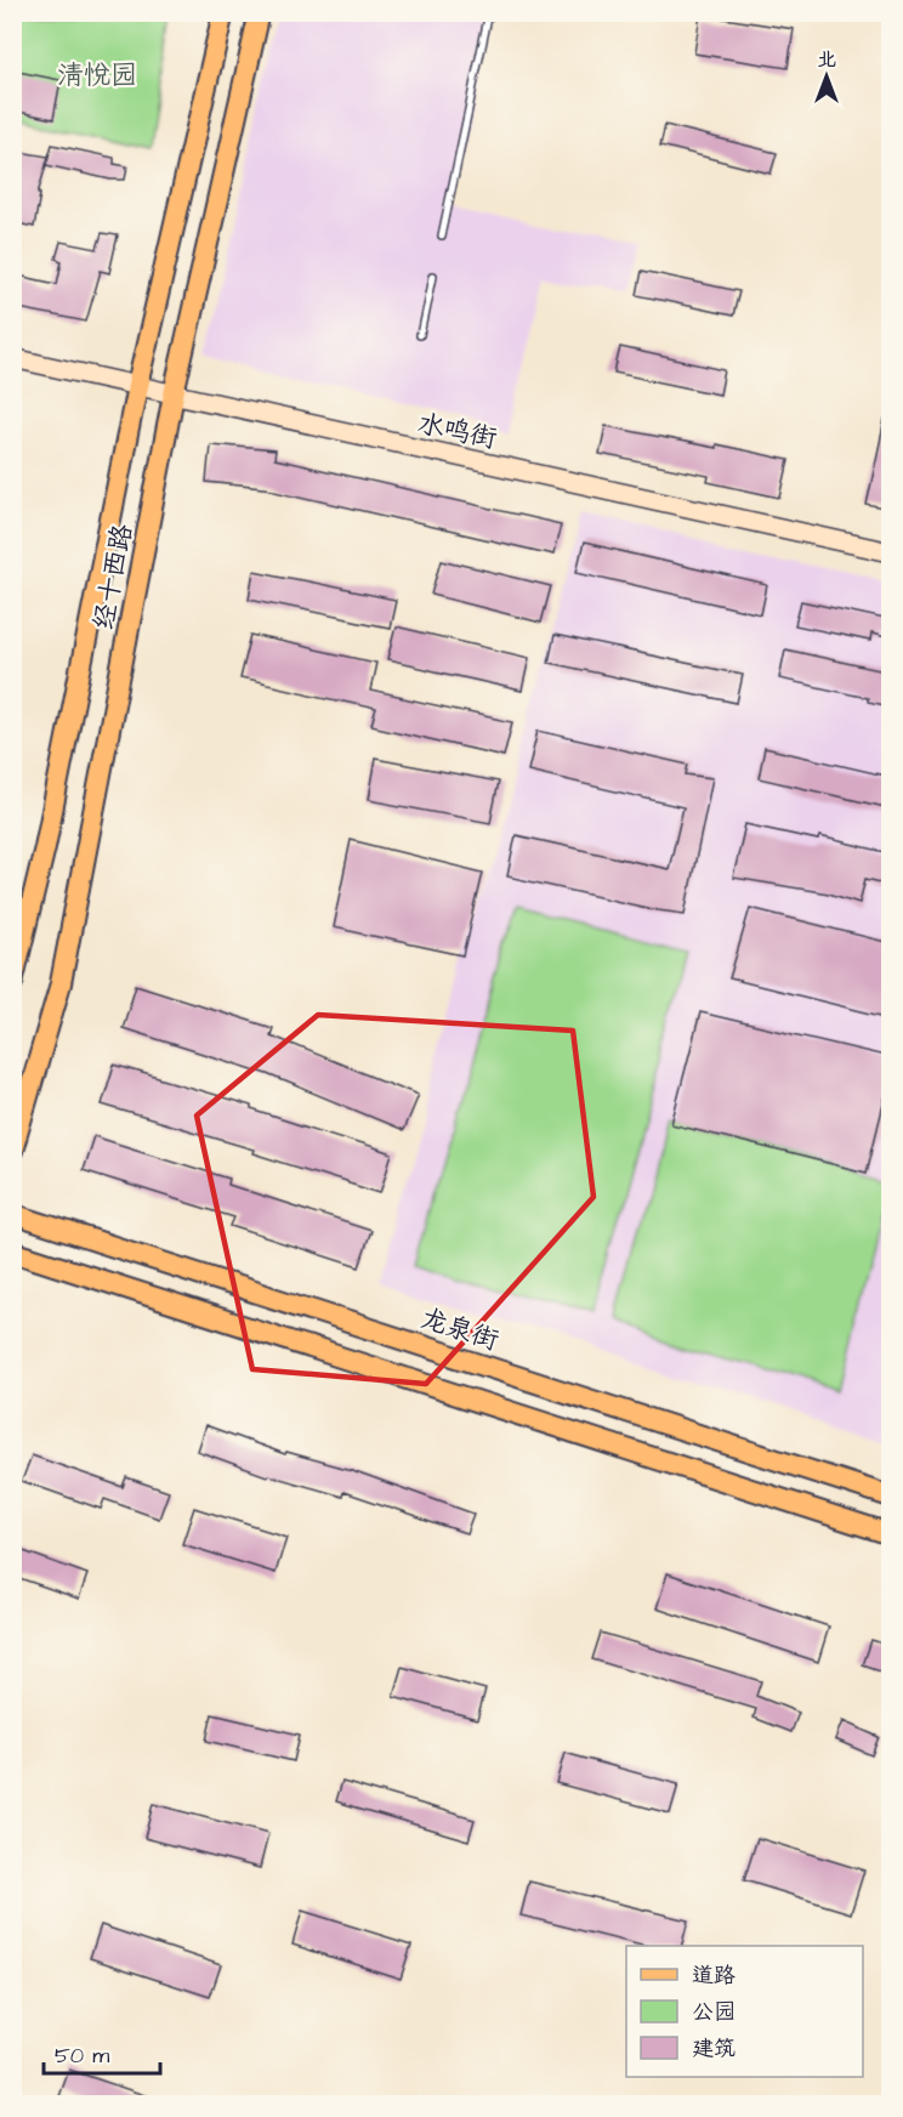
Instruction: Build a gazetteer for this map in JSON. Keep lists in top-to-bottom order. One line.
{"streets":{"main road":["经十西路","龙泉街"],"street":["水鸣街"]},"crossings":[["水鸣街","经十西路"]],"parks":["清悦园"],"legend":["道路","公园","建筑"],"scale_bar":"50 m","north":"top"}
